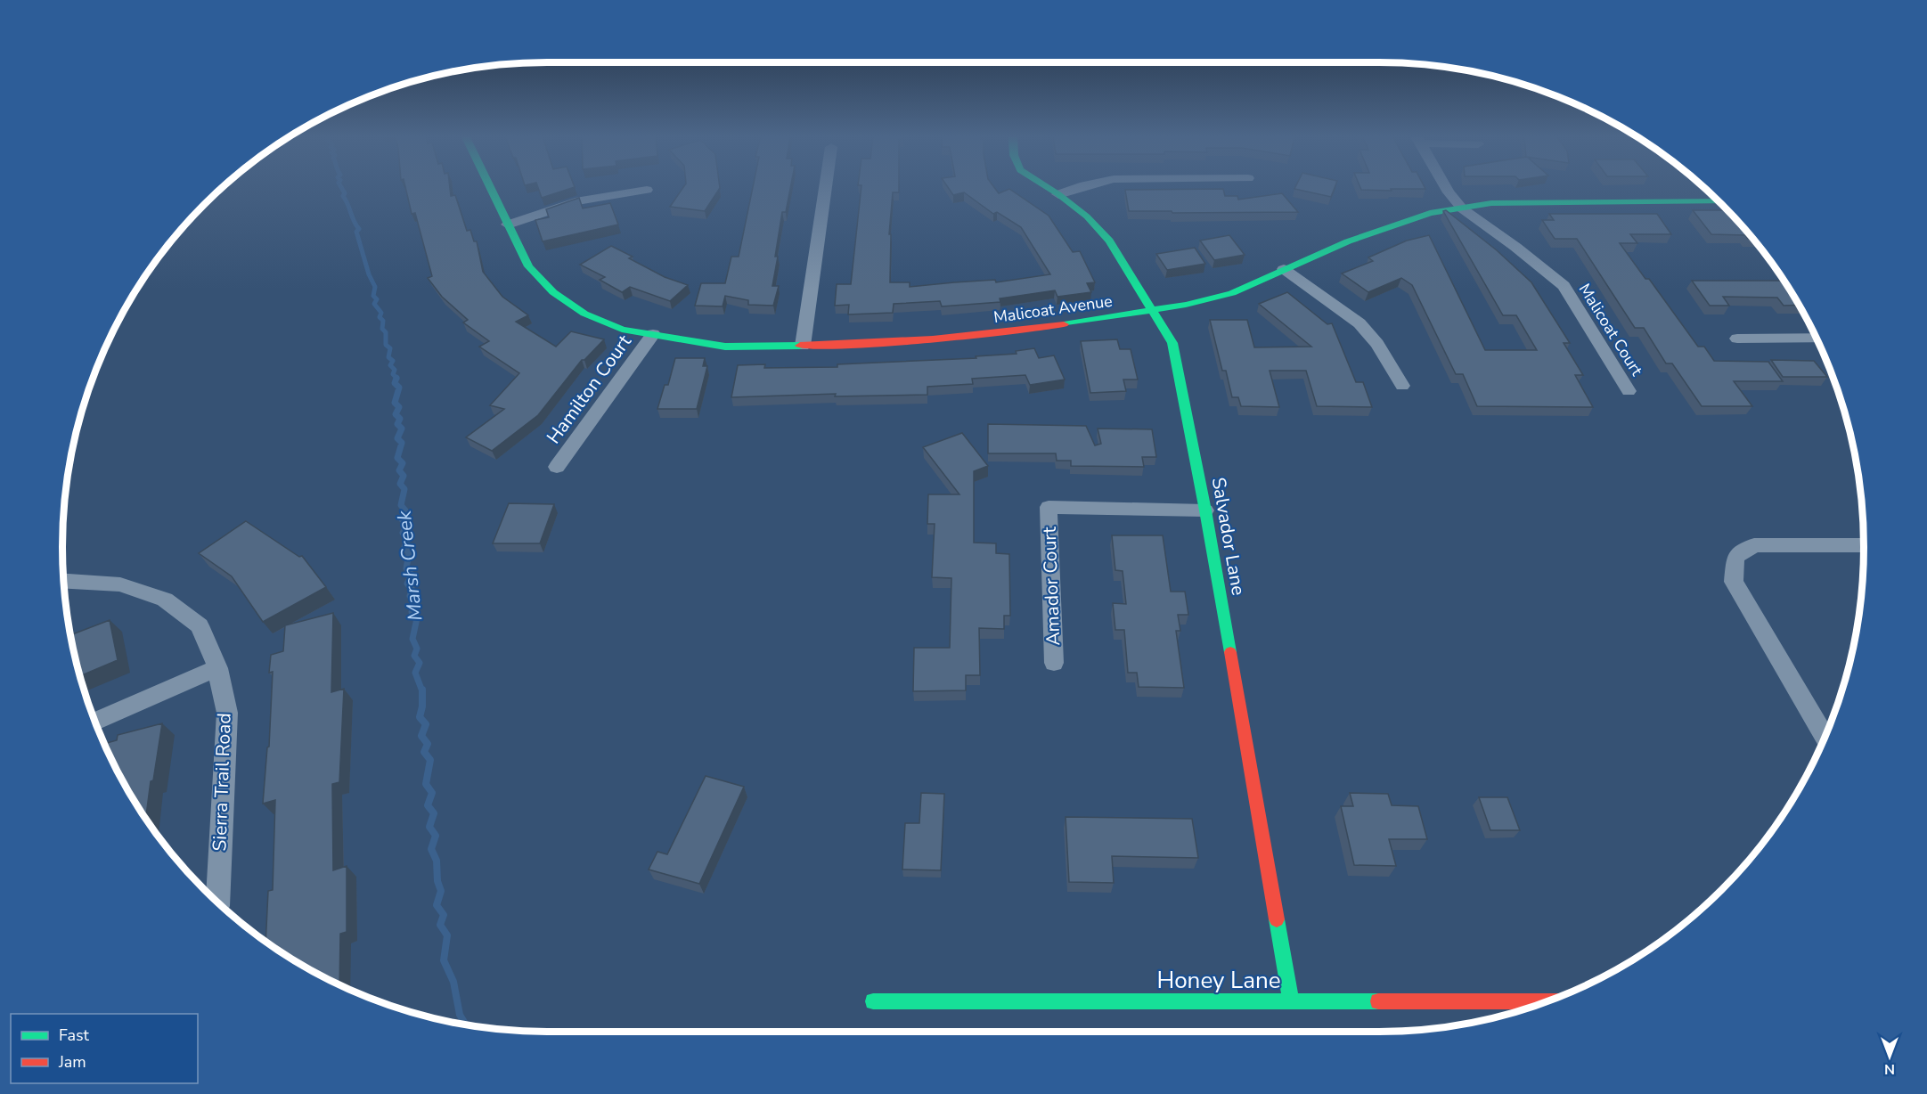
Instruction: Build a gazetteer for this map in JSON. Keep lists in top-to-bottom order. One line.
{"streets":{"street":["Malicoat Avenue","Malicoat Court","Hamilton Court","Salvador Lane","Amador Court","Sierra Trail Road","Honey Lane"]},"crossings":[["Malicoat Avenue","Malicoat Court"],["Malicoat Avenue","Hamilton Court"],["Malicoat Avenue","Salvador Lane"],["Salvador Lane","Amador Court"],["Salvador Lane","Honey Lane"]],"water":["Marsh Creek"],"legend":["Fast","Jam"],"north":"bottom"}
